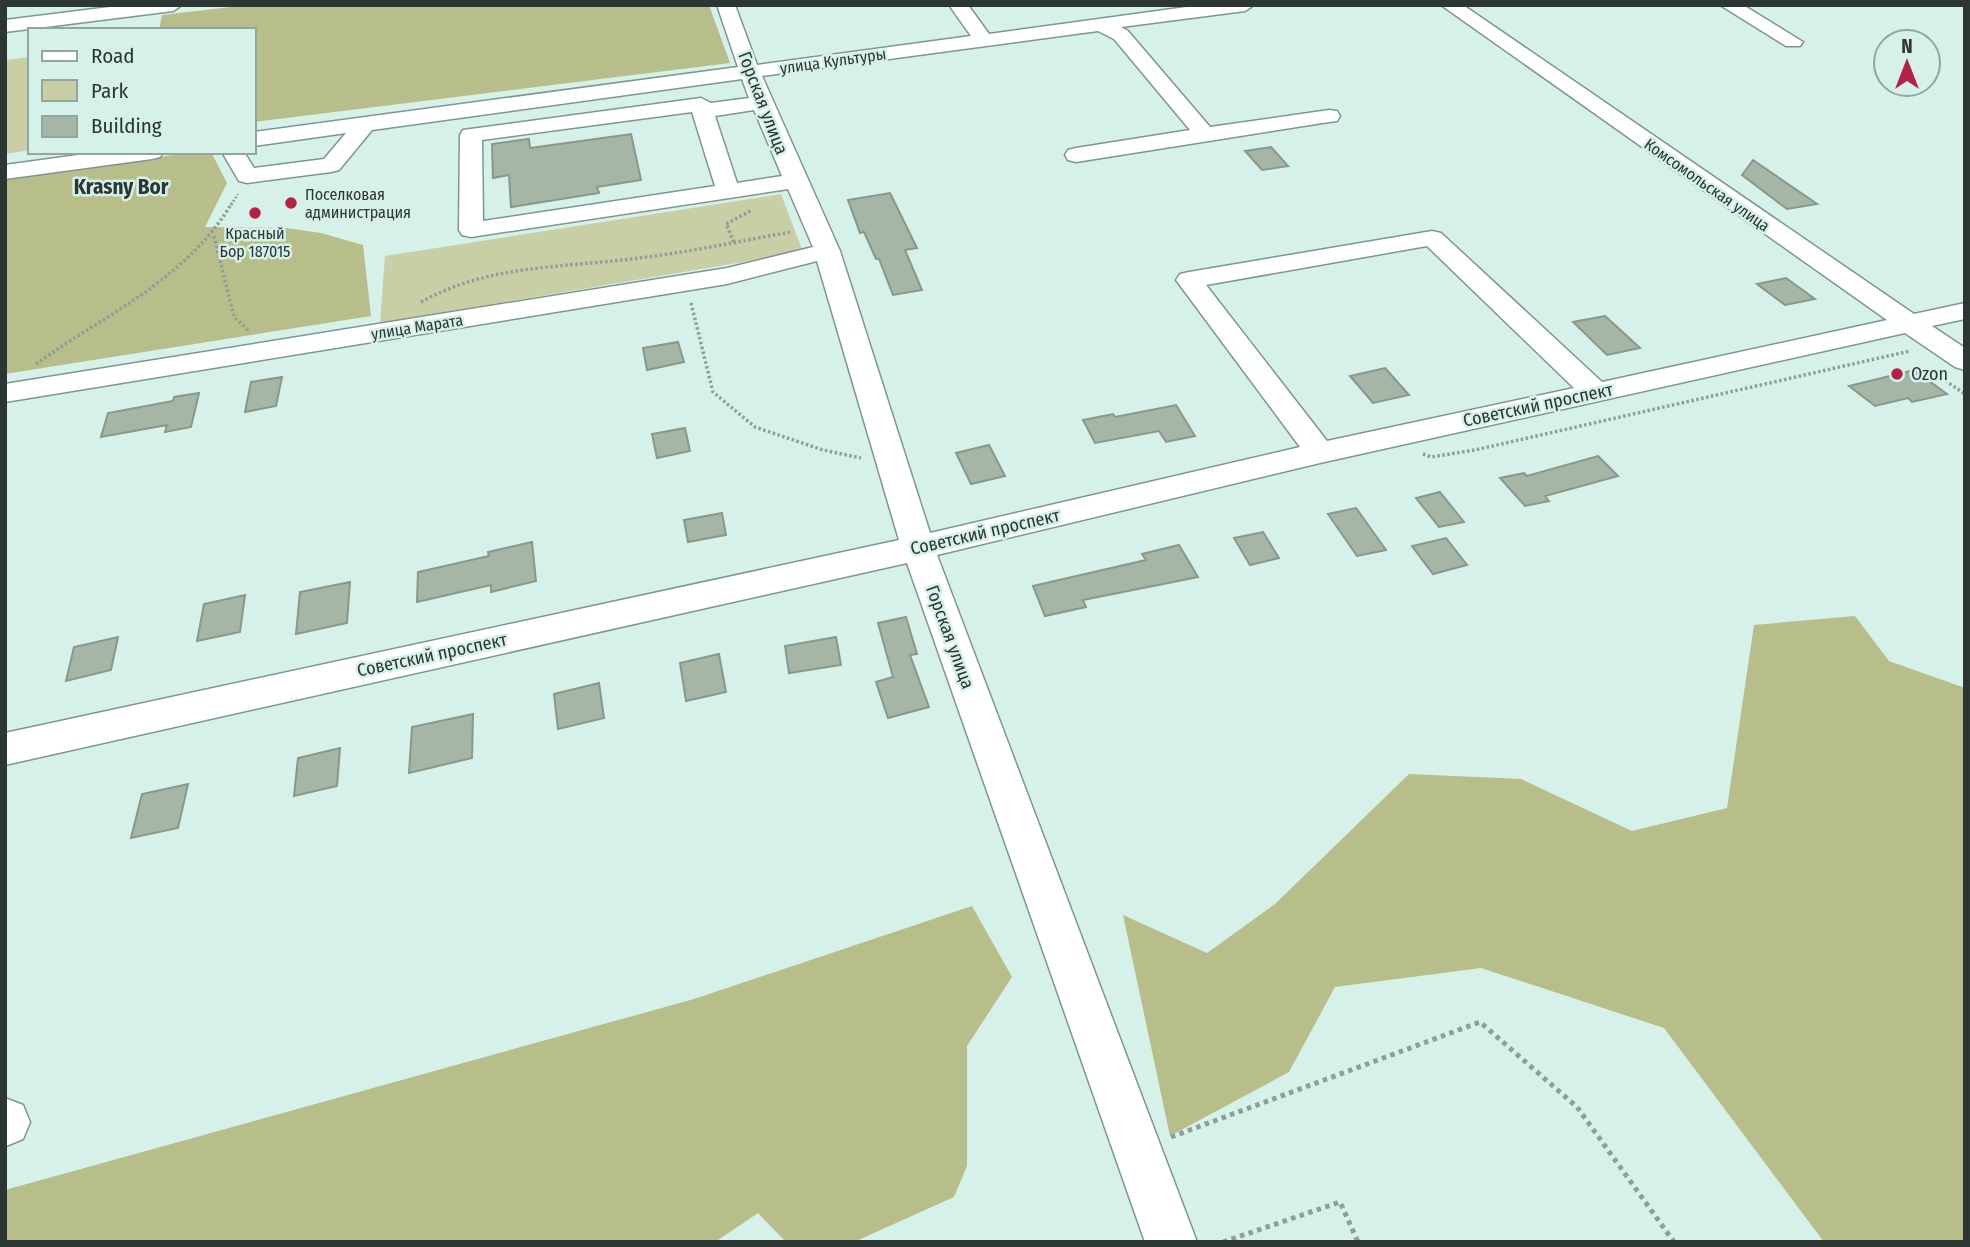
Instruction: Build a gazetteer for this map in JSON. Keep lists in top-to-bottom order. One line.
{"streets":{"street":["улица Культуры","Горская улица","Комсомольская улица","улица Марата","Советский проспект"]},"crossings":[["улица Культуры","Горская улица"],["Горская улица","улица Марата"],["Горская улица","Советский проспект"],["Комсомольская улица","Советский проспект"]],"districts":["Krasny Bor"],"places":["Поселковая администрация","Красный Бор 187015","Ozon"],"legend":["Road","Park","Building"],"north":"top"}
